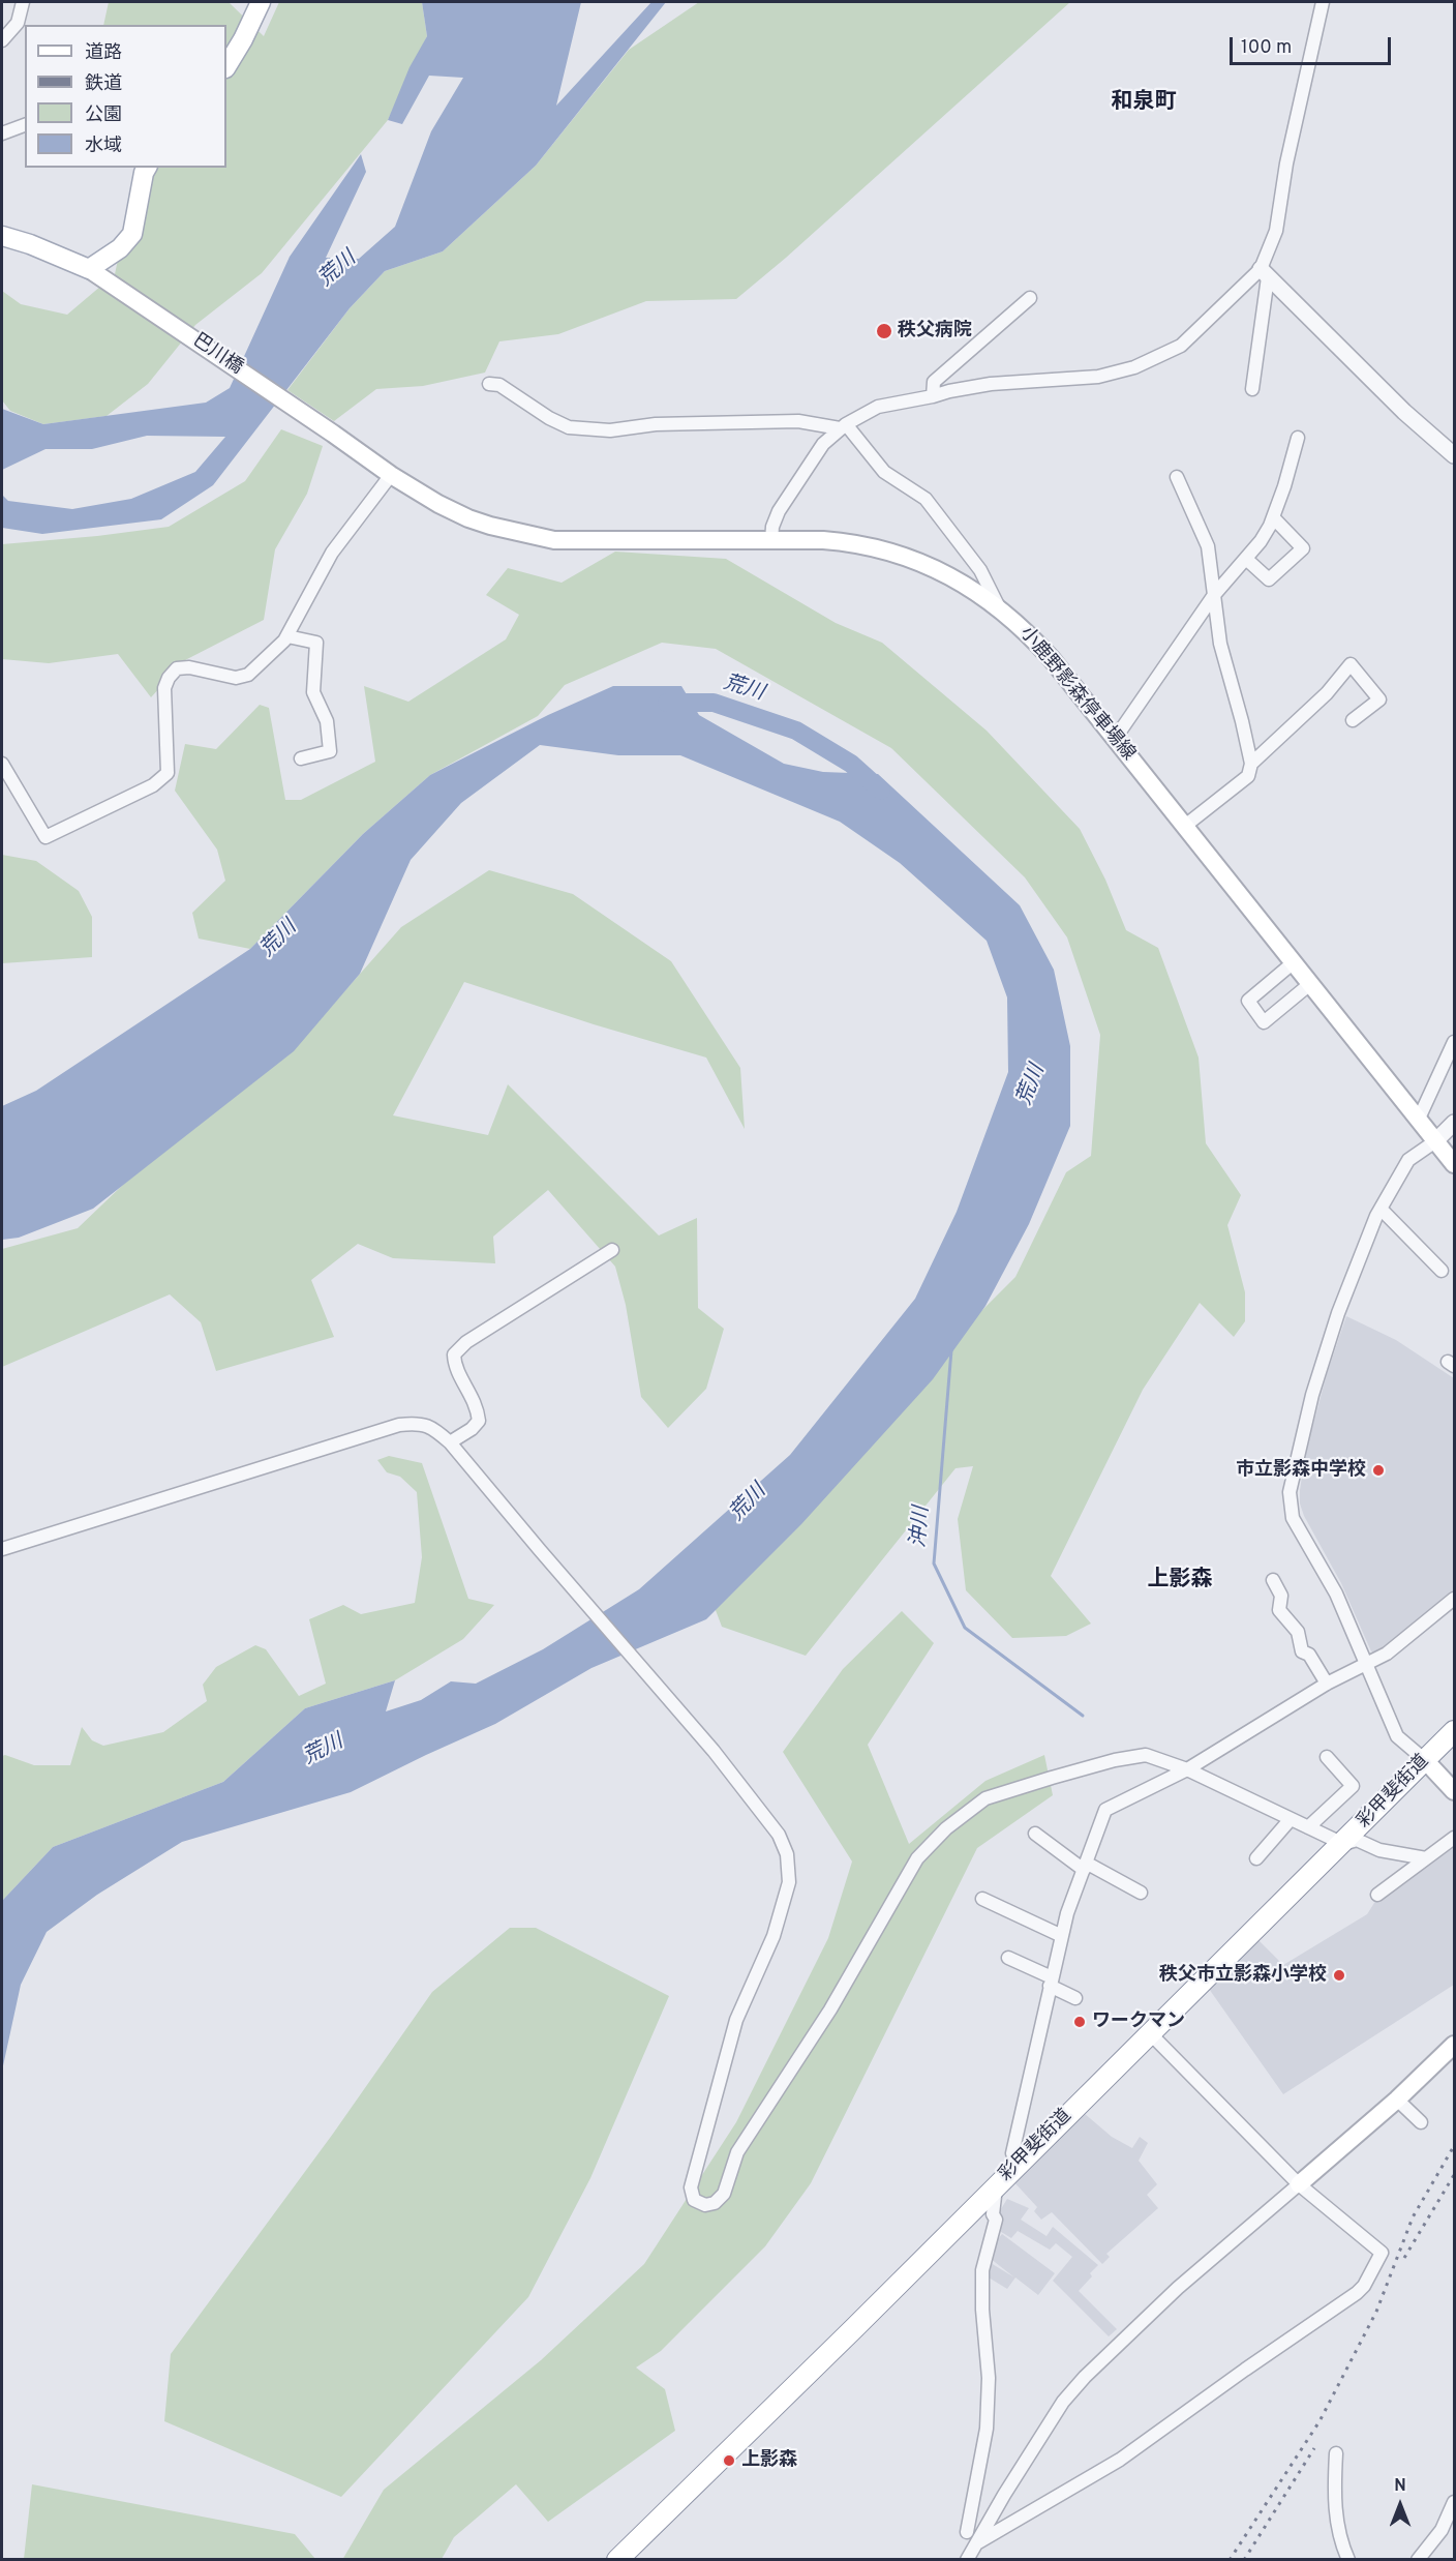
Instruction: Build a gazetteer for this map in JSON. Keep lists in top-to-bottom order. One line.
{"streets":{"highway":["彩甲斐街道"],"main road":["巴川橋","小鹿野影森停車場線"]},"crossings":[["巴川橋","小鹿野影森停車場線"]],"districts":["和泉町","上影森"],"water":["荒川","沖川"],"places":["秩父病院","市立影森中学校","秩父市立影森小学校","ワークマン","上影森"],"legend":["道路","鉄道","公園","水域"],"scale_bar":"100 m","north":"top"}
